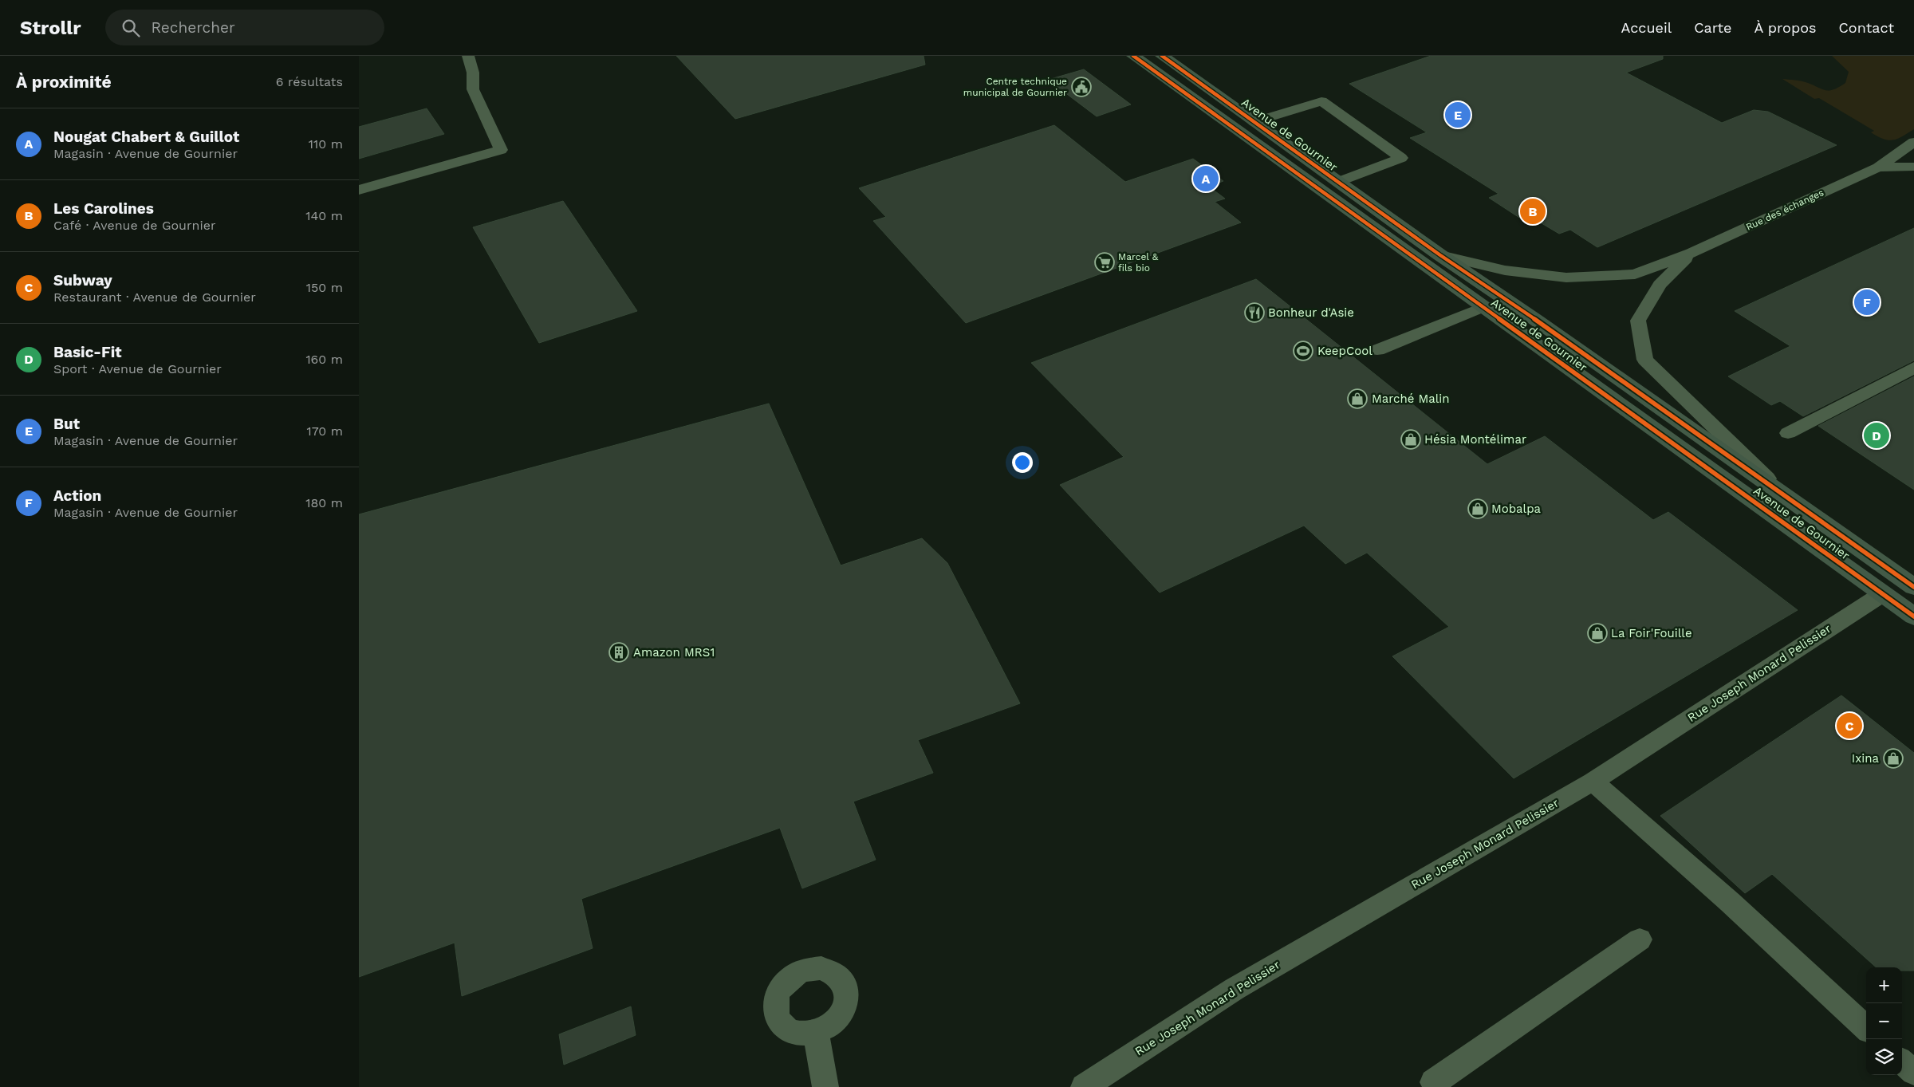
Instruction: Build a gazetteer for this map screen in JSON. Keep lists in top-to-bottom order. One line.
{"streets":{"main road":["Avenue de Gournier"],"lane":["Rue des échanges","Rue Joseph Monard Pelissier"]},"crossings":[["Avenue de Gournier","Rue des échanges"],["Avenue de Gournier","Rue Joseph Monard Pelissier"]],"places":{"public building":["Centre technique municipal de Gournier"],"supermarket":["Marcel & fils bio"],"restaurant":["Bonheur d'Asie"],"sports":["KeepCool"],"shop":["Marché Malin","Hésia Montélimar","Mobalpa","La Foir'Fouille","Ixina"],"building":["Amazon MRS1"]},"page":{"header":"Strollr","search":"Rechercher","nav":["Accueil","Carte","À propos","Contact"],"heading":["À proximité","6 résultats"],"pins":["E","A","B","F","D","C"],"list":[{"mark":"A","name":"Nougat Chabert & Guillot","note":"Magasin · Avenue de Gournier","value":"110 m"},{"mark":"B","name":"Les Carolines","note":"Café · Avenue de Gournier","value":"140 m"},{"mark":"C","name":"Subway","note":"Restaurant · Avenue de Gournier","value":"150 m"},{"mark":"D","name":"Basic-Fit","note":"Sport · Avenue de Gournier","value":"160 m"},{"mark":"E","name":"But","note":"Magasin · Avenue de Gournier","value":"170 m"},{"mark":"F","name":"Action","note":"Magasin · Avenue de Gournier","value":"180 m"}],"map_buttons":["+","−"]}}
